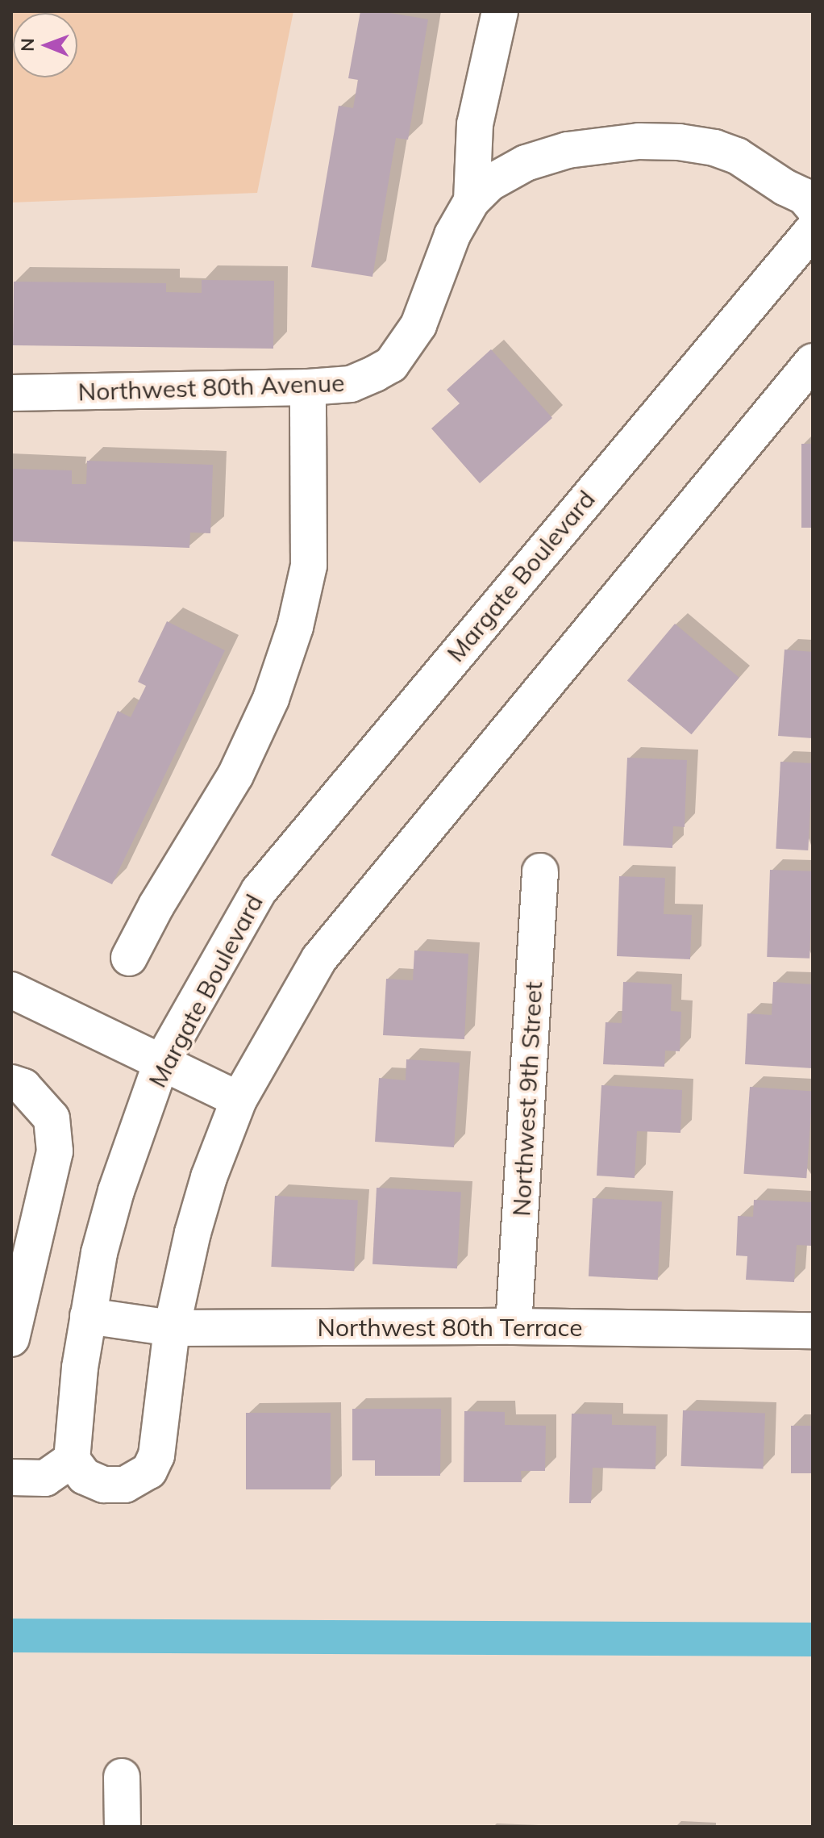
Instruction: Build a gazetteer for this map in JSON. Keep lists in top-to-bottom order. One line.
{"streets":{"street":["Northwest 80th Avenue","Margate Boulevard","Northwest 9th Street","Northwest 80th Terrace"]},"crossings":[["Margate Boulevard","Northwest 80th Terrace"],["Northwest 9th Street","Northwest 80th Terrace"]],"north":"left"}
